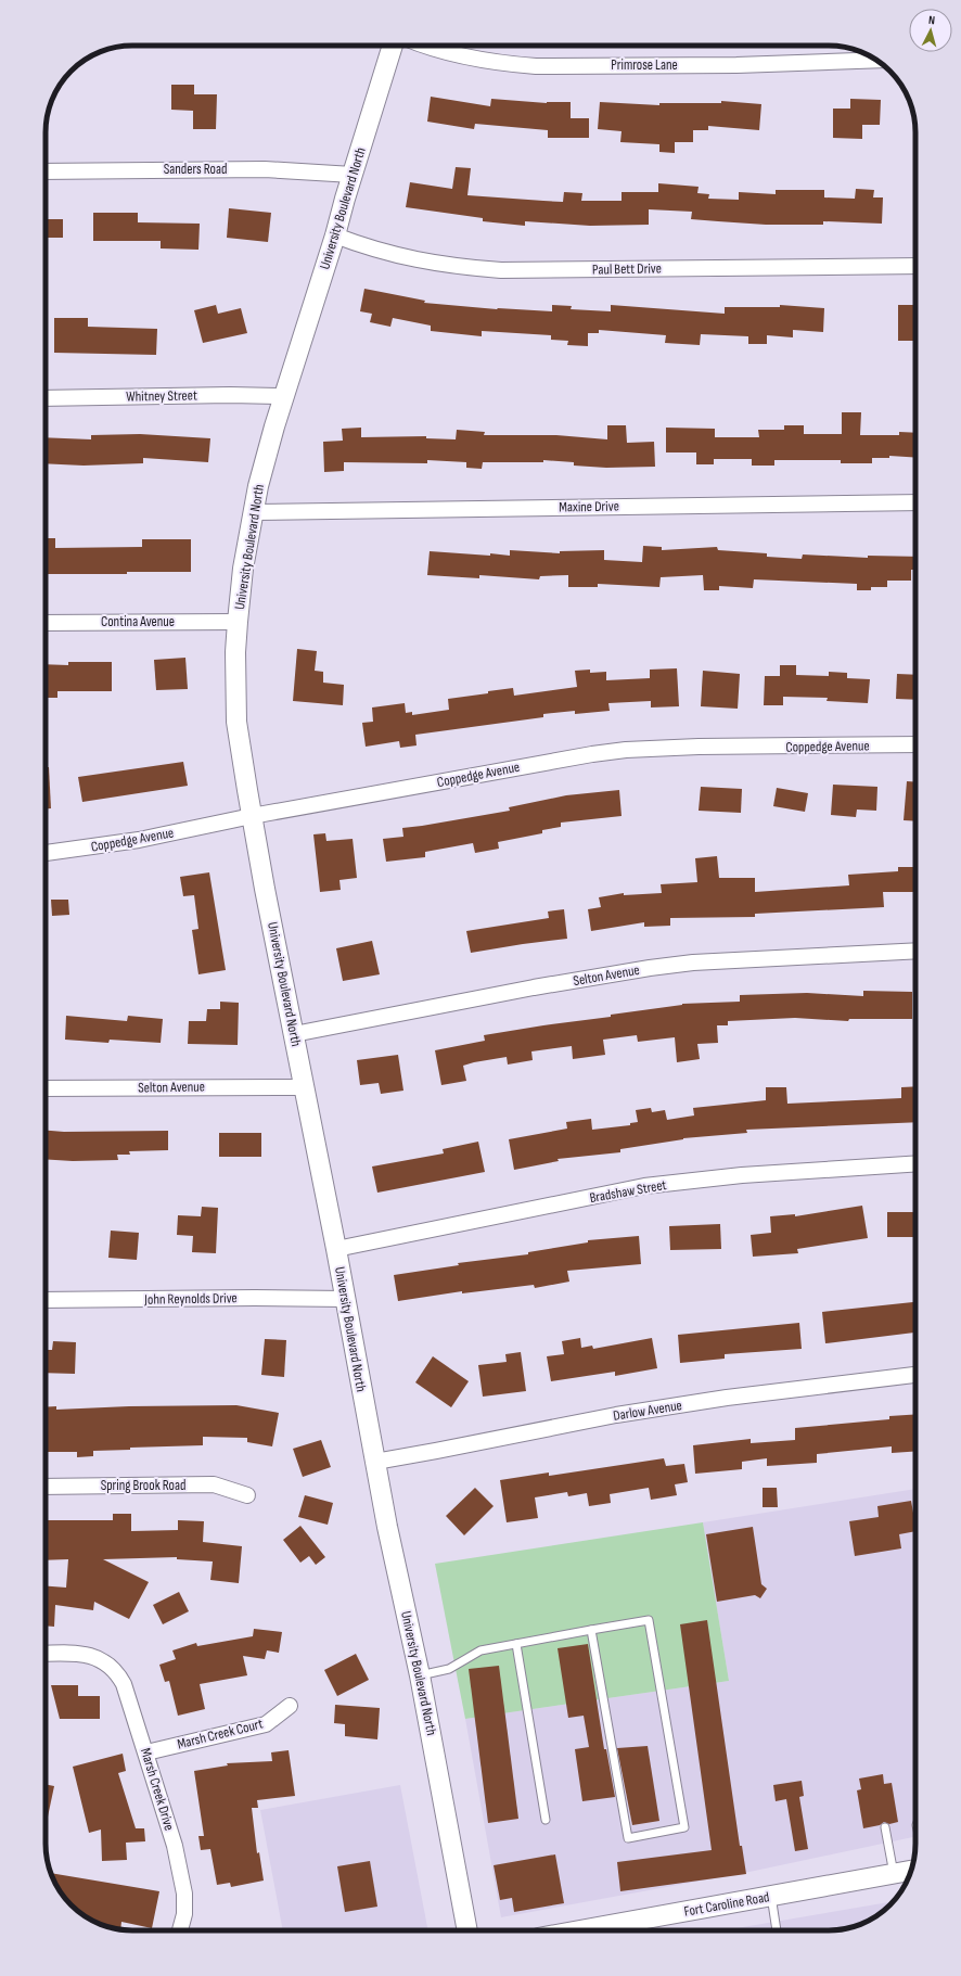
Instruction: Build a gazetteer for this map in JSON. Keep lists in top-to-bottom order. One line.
{"streets":{"street":["Primrose Lane","Sanders Road","University Boulevard North","Paul Bett Drive","Whitney Street","Maxine Drive","Contina Avenue","Coppedge Avenue","Selton Avenue","Bradshaw Street","John Reynolds Drive","Darlow Avenue","Spring Brook Road","Marsh Creek Court","Marsh Creek Drive","Fort Caroline Road"]},"crossings":[["Sanders Road","University Boulevard North"],["University Boulevard North","Paul Bett Drive"],["University Boulevard North","Whitney Street"],["University Boulevard North","Maxine Drive"],["University Boulevard North","Contina Avenue"],["University Boulevard North","Coppedge Avenue"],["University Boulevard North","Selton Avenue"],["University Boulevard North","Bradshaw Street"],["University Boulevard North","John Reynolds Drive"],["University Boulevard North","Darlow Avenue"],["Marsh Creek Court","Marsh Creek Drive"]],"north":"top"}
